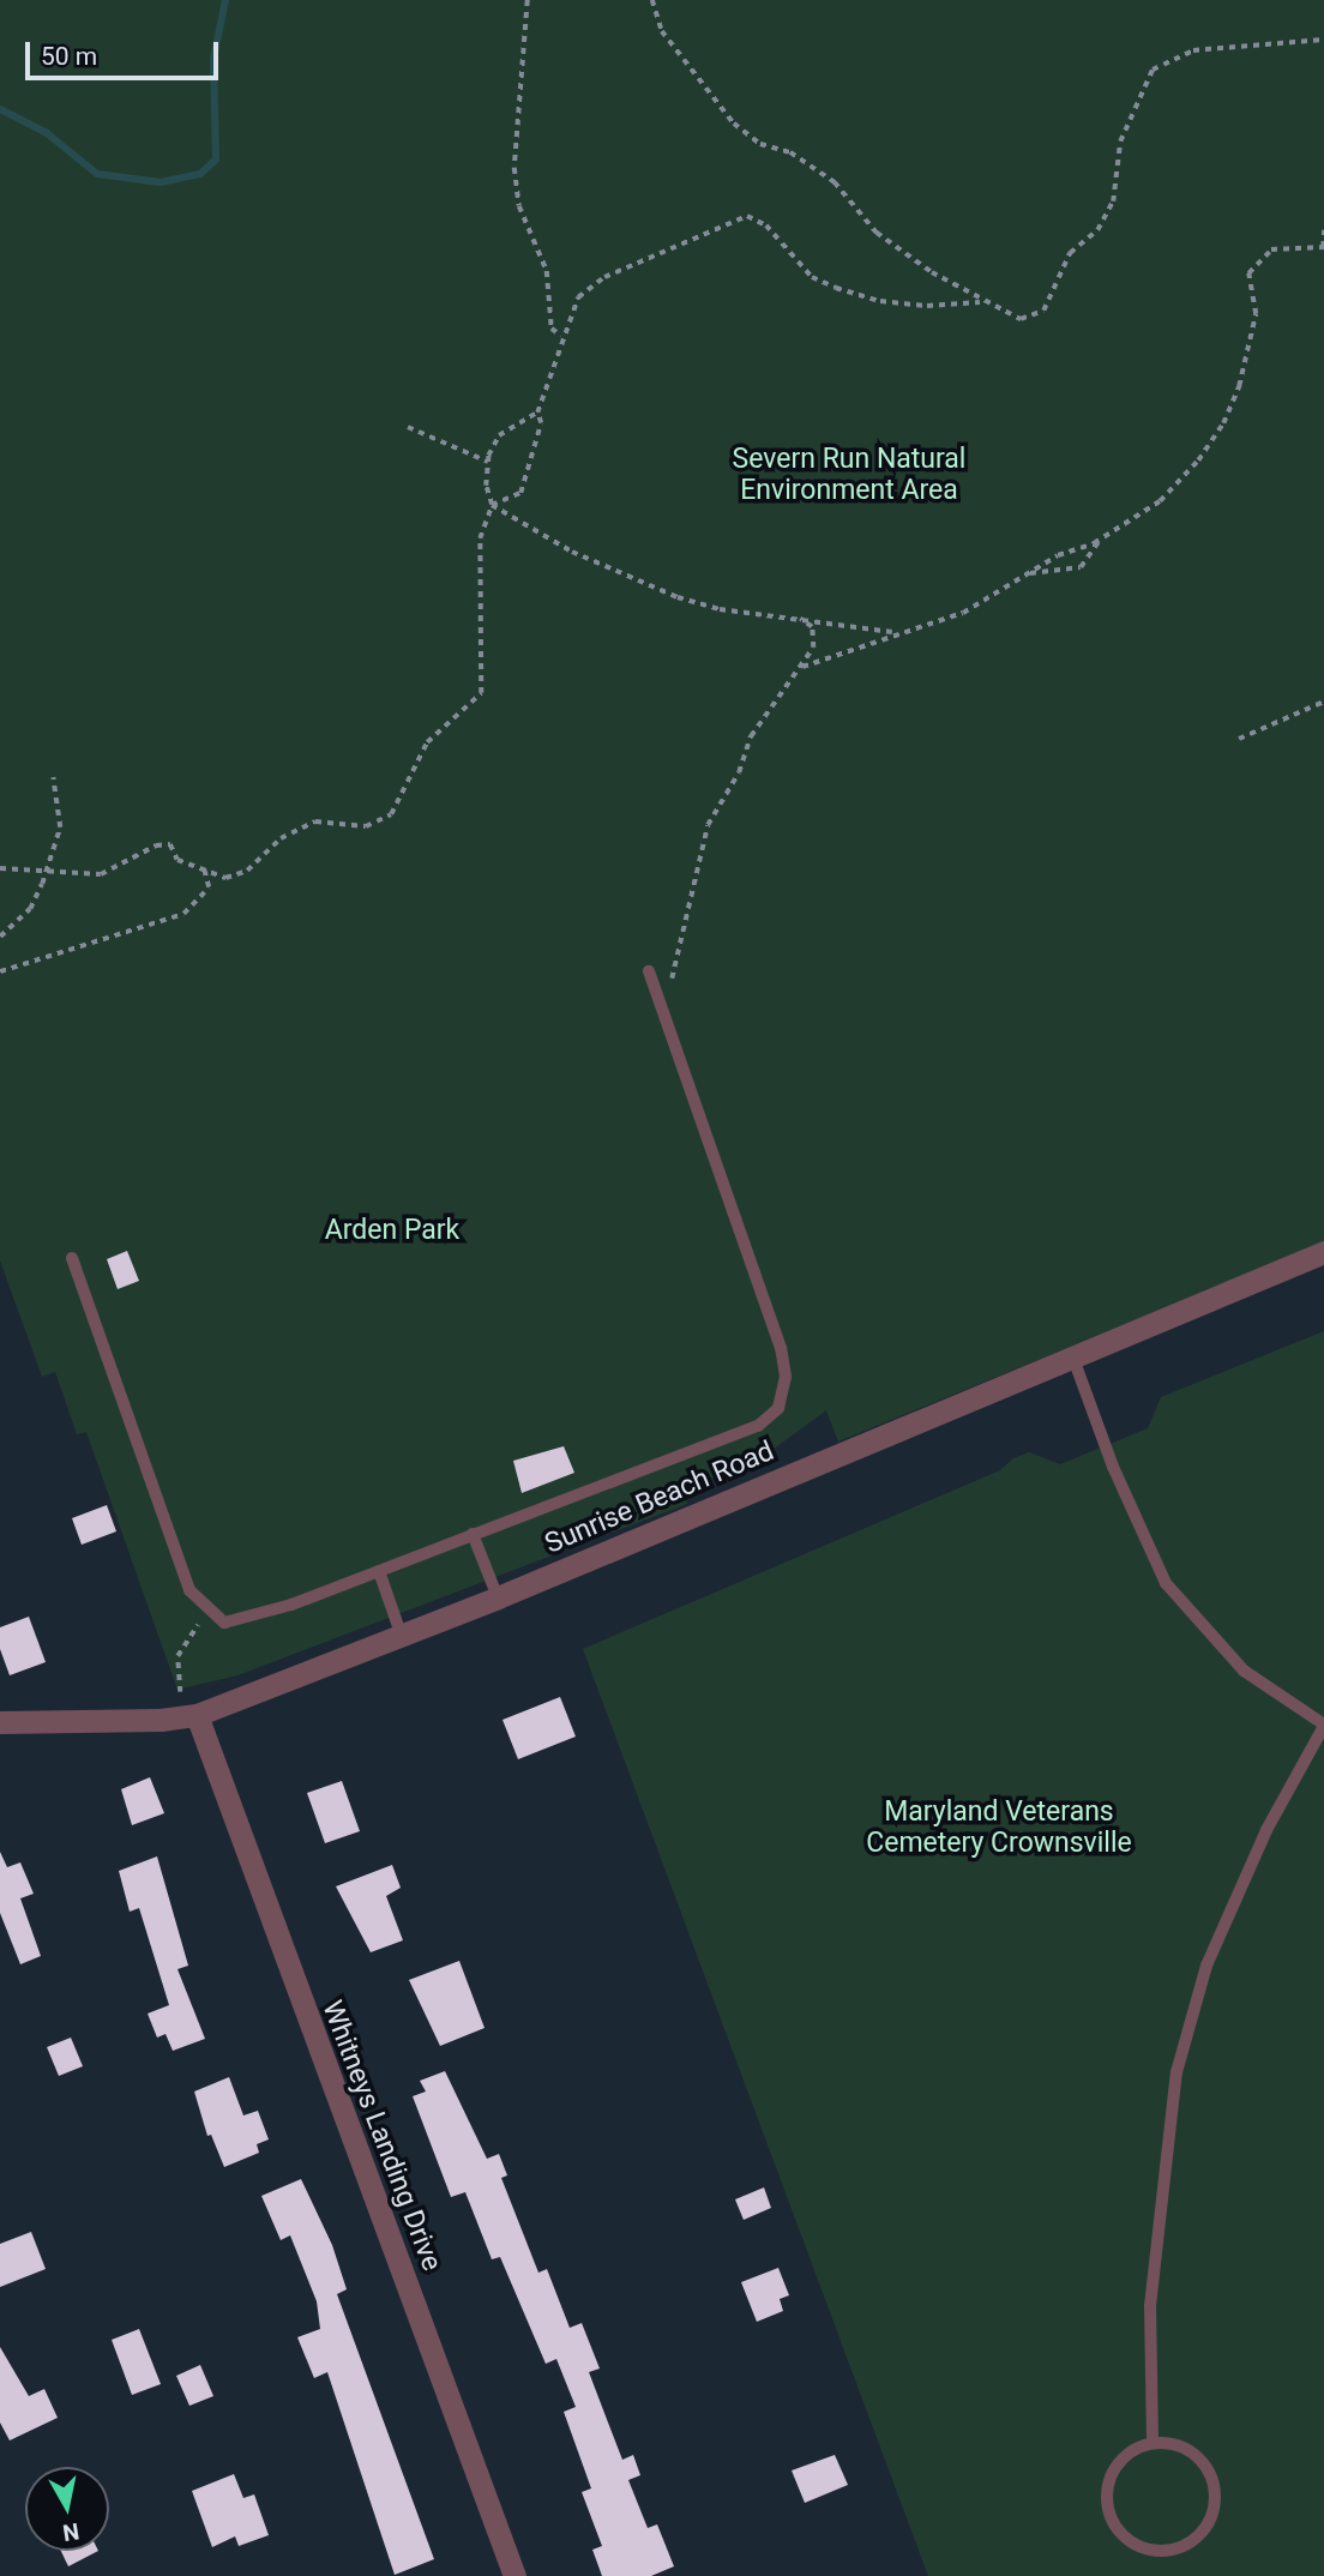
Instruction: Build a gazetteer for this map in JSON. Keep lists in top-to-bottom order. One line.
{"streets":{"street":["Sunrise Beach Road","Whitneys Landing Drive"]},"crossings":[["Sunrise Beach Road","Whitneys Landing Drive"]],"parks":["Severn Run Natural Environment Area","Arden Park","Maryland Veterans Cemetery Crownsville"],"scale_bar":"50 m","north":"bottom"}
